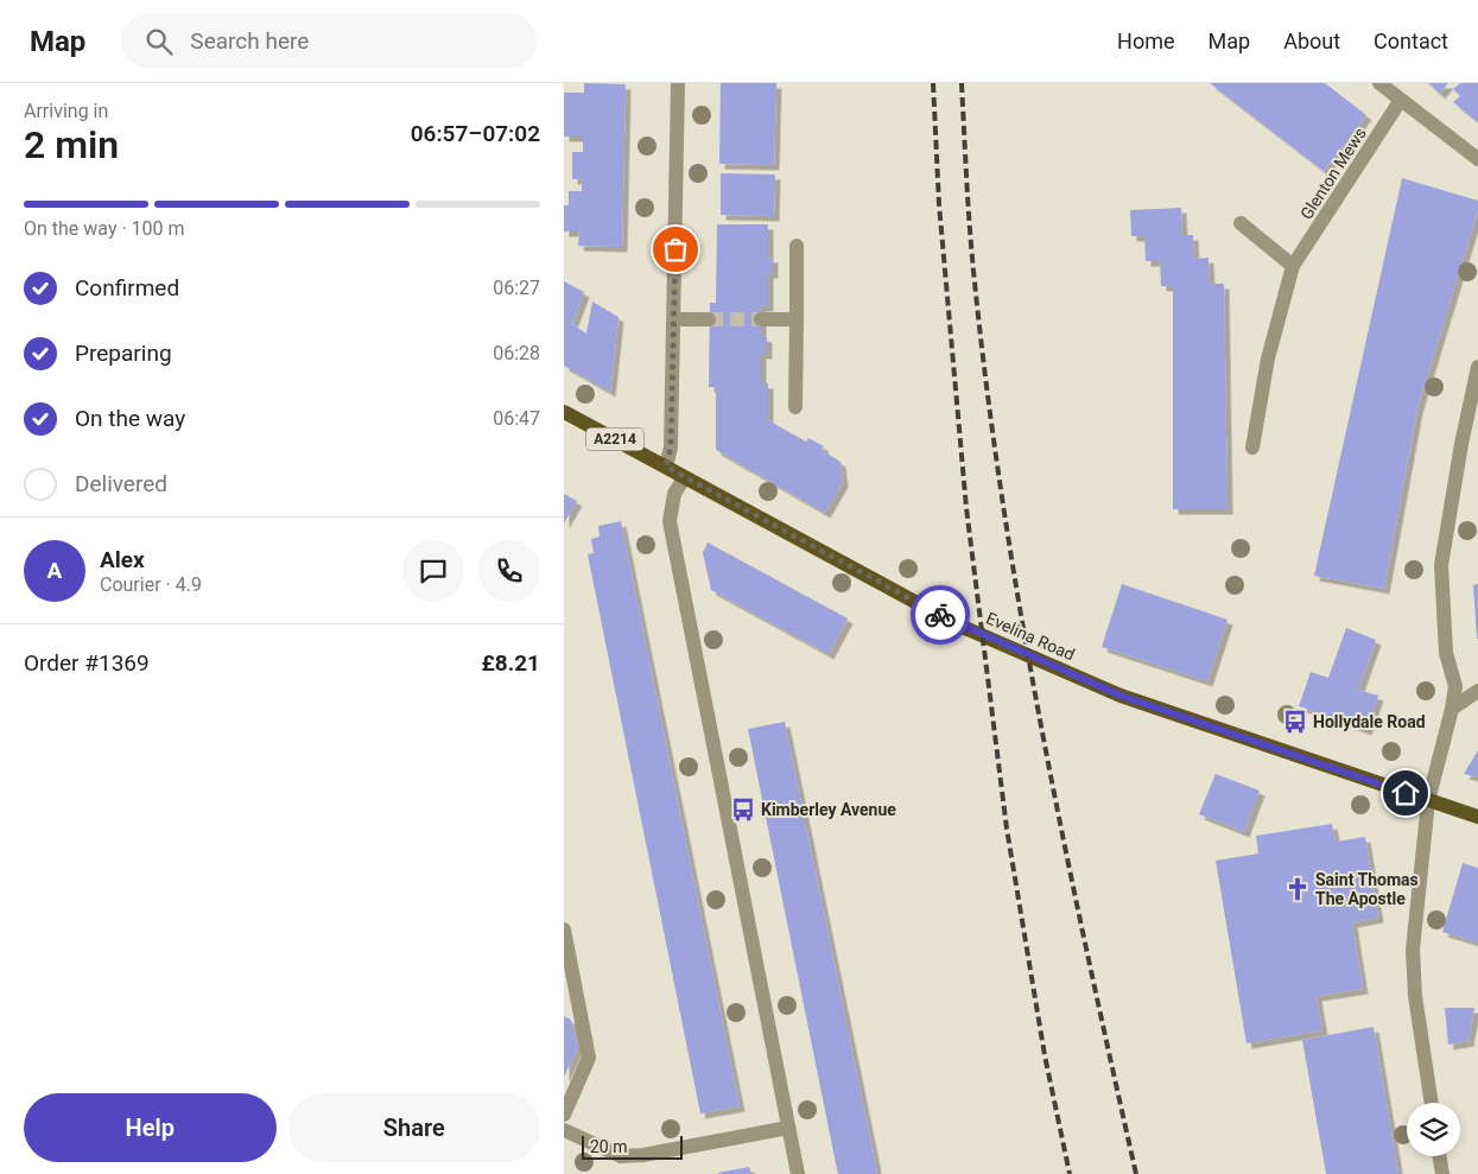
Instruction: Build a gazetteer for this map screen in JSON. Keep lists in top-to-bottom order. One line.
{"streets":{"main road":["A2214","Evelina Road"],"street":["Glenton Mews"]},"places":{"bus stop":["Hollydale Road","Kimberley Avenue"],"church":["Saint Thomas The Apostle"]},"scale_bar":"20 m","page":{"header":"Map","search":"Search here","nav":["Home","Map","About","Contact"],"heading":["2 min","Arriving in","06:57–07:02"],"panel":["Alex","Courier · 4.9","Order #1369","£8.21"],"bar":"On the way · 100 m","list":[["Confirmed","06:27"],["Preparing","06:28"],["On the way","06:47"],"Delivered"],"round":"A","buttons":["Help","Share"],"scale":"20 m"}}
